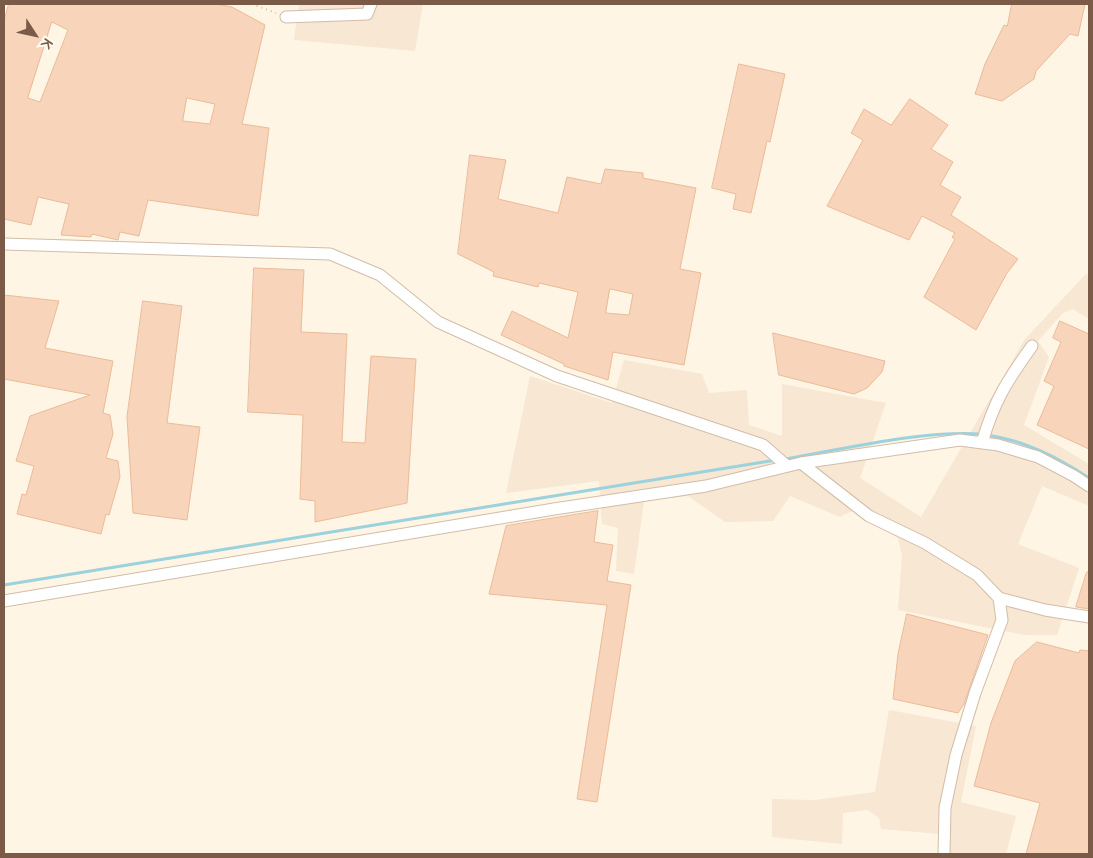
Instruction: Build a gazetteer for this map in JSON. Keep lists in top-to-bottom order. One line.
{"north":"bottom right"}
